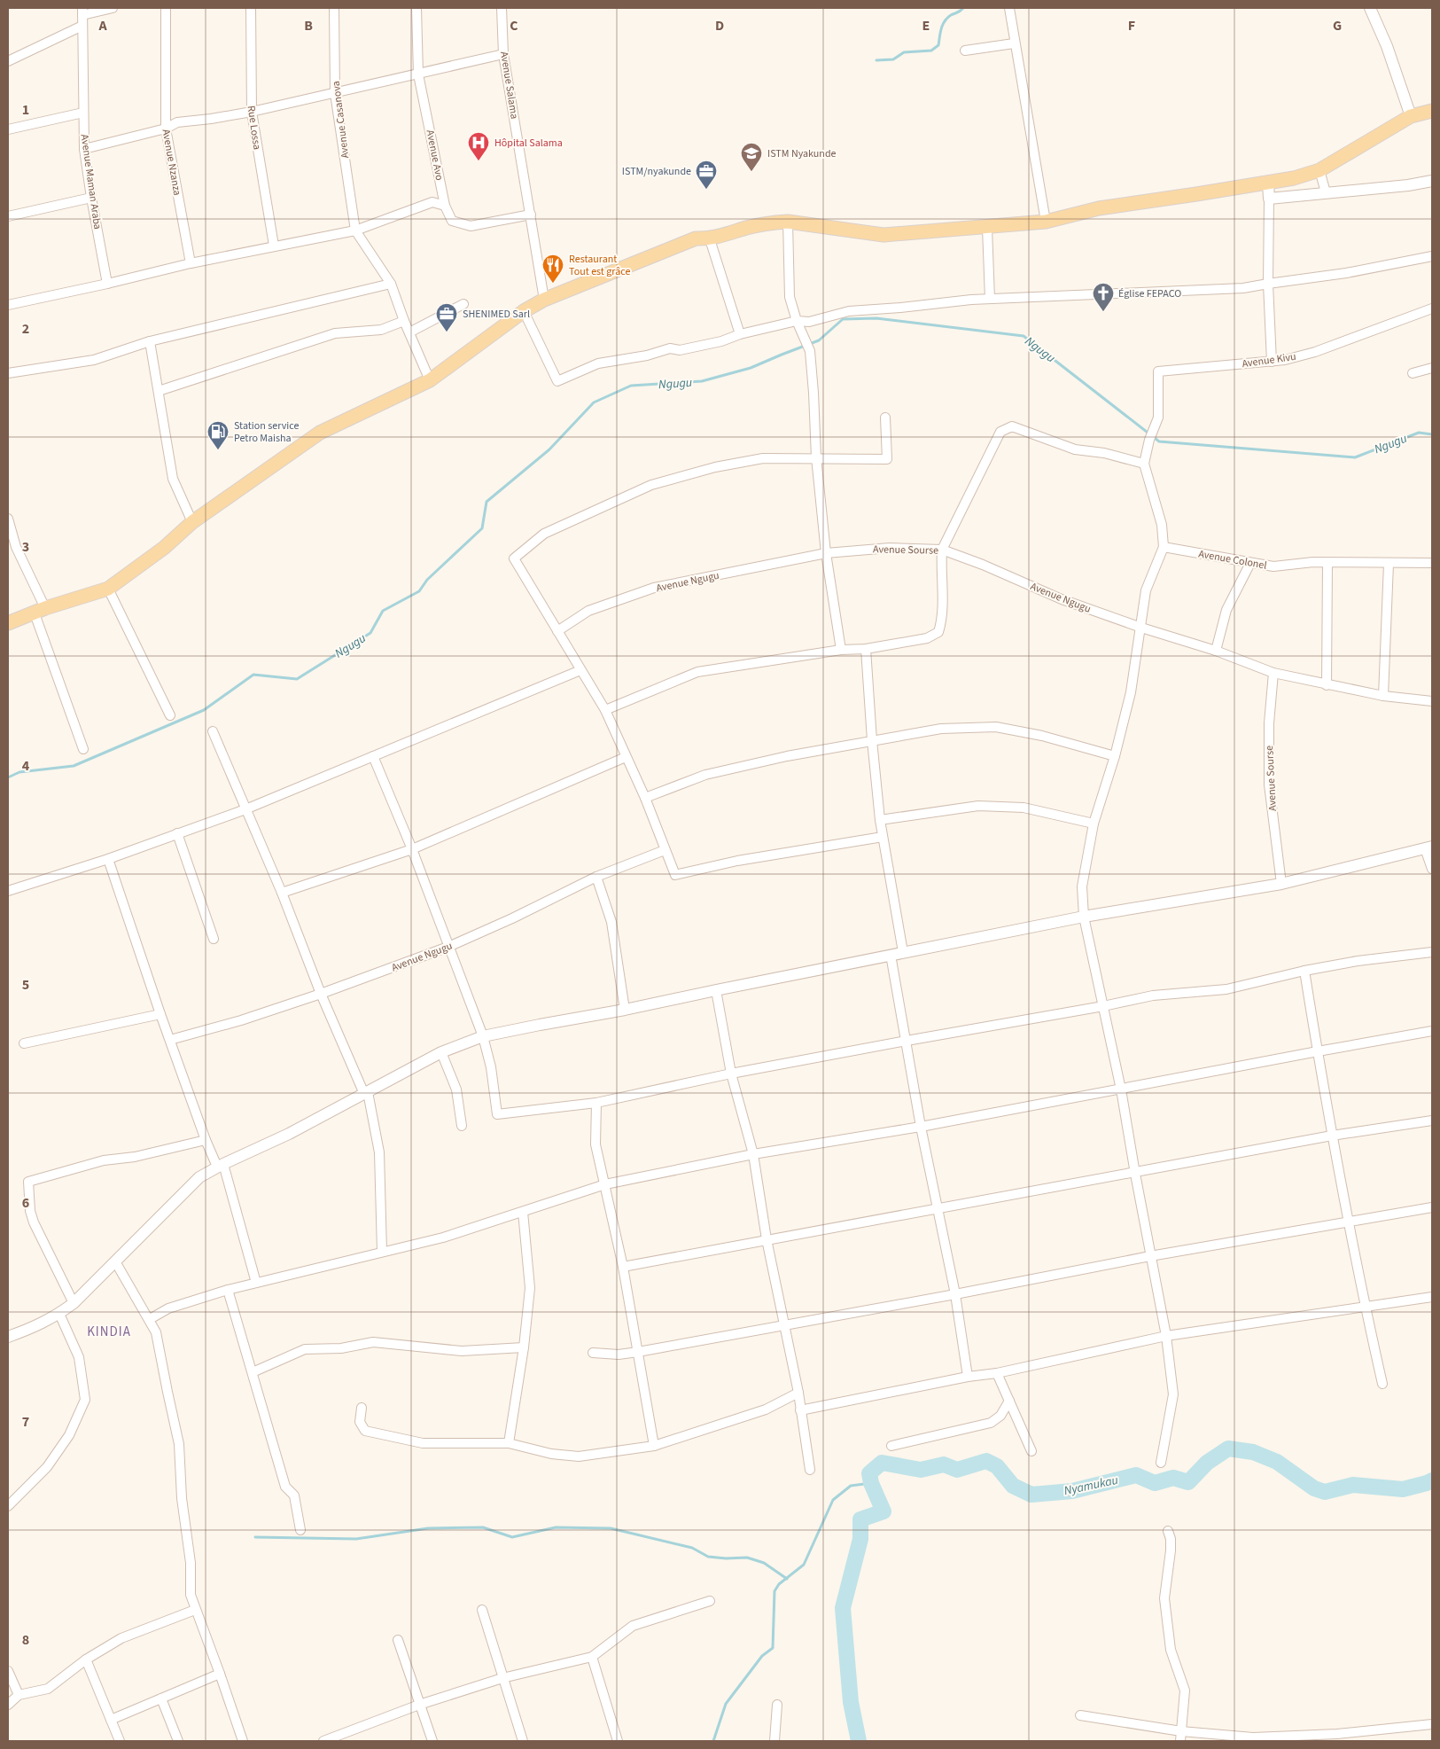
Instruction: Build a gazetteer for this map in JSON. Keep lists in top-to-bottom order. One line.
{"streets":{"street":["Avenue Salama","Avenue Casanova","Rue Lossa","Avenue Avo","Avenue Nzanza","Avenue Maman Araba","Avenue Kivu","Avenue Sourse","Avenue Colonel","Avenue Ngugu"]},"crossings":[["Avenue Salama","Avenue Avo"],["Avenue Sourse","Avenue Ngugu"]],"districts":["KINDIA"],"water":["Ngugu","Nyamukau"],"places":{"hospital":["Hôpital Salama"],"school or university":["ISTM Nyakunde"],"office":["ISTM/nyakunde","SHENIMED Sarl"],"restaurant":["Restaurant Tout est grâce"],"church":["Église FEPACO"],"fuel station":["Station service Petro Maisha"]},"grid":{"columns":["A","B","C","D","E","F","G"],"rows":["1","2","3","4","5","6","7","8"]}}
